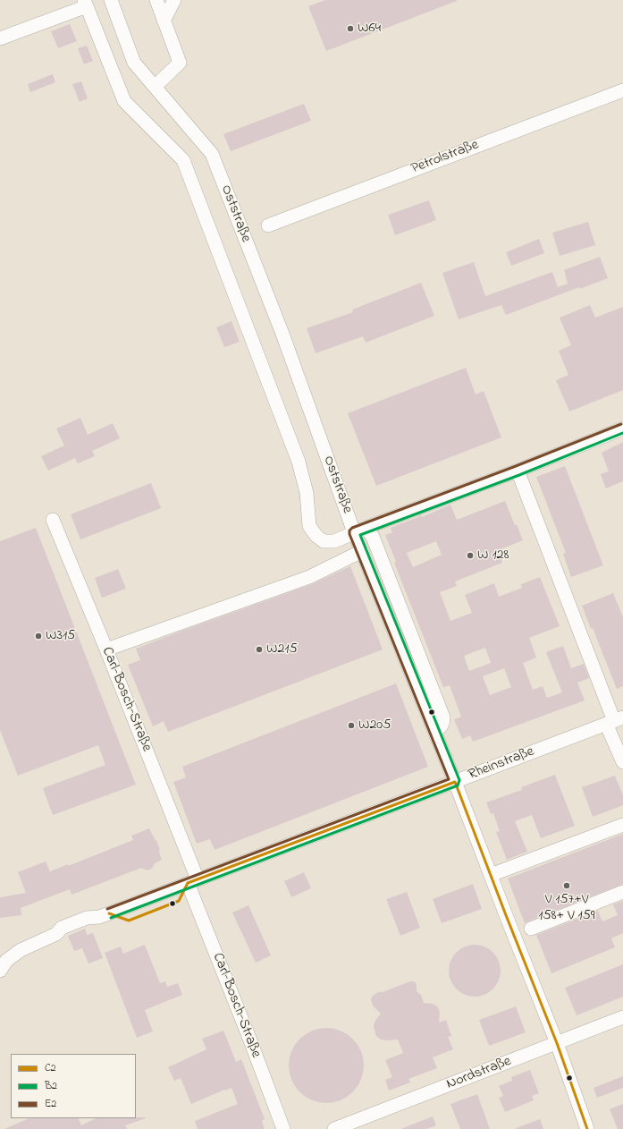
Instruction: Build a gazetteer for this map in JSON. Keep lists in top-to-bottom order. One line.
{"streets":{"street":["Petrolstraße","Oststraße","Carl-Bosch-Straße","Rheinstraße","Nordstraße"]},"crossings":[["Oststraße","Rheinstraße"],["Oststraße","Nordstraße"],["Carl-Bosch-Straße","Rheinstraße"]],"places":["W64","W 128","W315","W215","W205","V 157+V 158+ V 159"],"lines":["transit line E2","transit line B2","transit line C2"],"legend":["C2","B2","E2"]}
